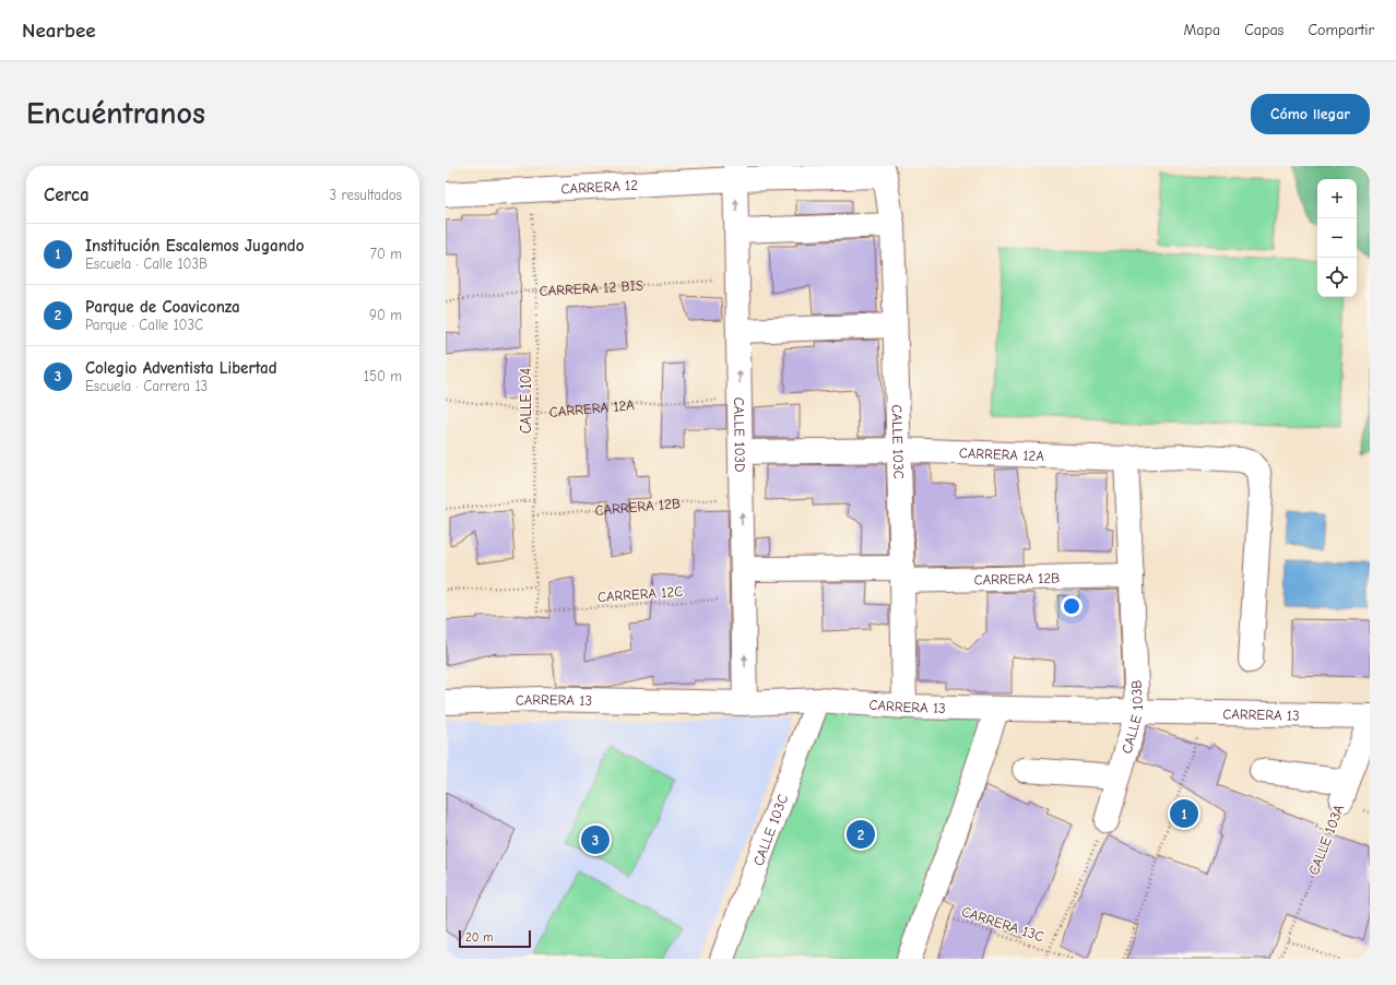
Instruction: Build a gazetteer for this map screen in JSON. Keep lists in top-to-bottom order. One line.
{"streets":{"street":["CARRERA 12","CARRERA 12A","CALLE 103D","CALLE 103C","CARRERA 12B","CARRERA 13","CALLE 103B"],"path":["CARRERA 12 BIS","CALLE 104","CARRERA 12C","CALLE 103A","CARRERA 13C"]},"crossings":[["CARRERA 12","CALLE 104"],["CARRERA 12","CALLE 103D"],["CARRERA 12","CALLE 103C"],["CARRERA 12 BIS","CALLE 104"],["CARRERA 12 BIS","CALLE 103D"],["CALLE 104","CARRERA 12A"],["CALLE 104","CARRERA 12B"],["CALLE 104","CARRERA 12C"],["CARRERA 12A","CALLE 103D"],["CARRERA 12A","CALLE 103C"],["CARRERA 12A","CALLE 103B"],["CALLE 103D","CARRERA 12B"],["CALLE 103D","CARRERA 12C"],["CALLE 103D","CARRERA 13"],["CALLE 103C","CARRERA 12B"],["CALLE 103C","CARRERA 13"],["CARRERA 12B","CALLE 103B"],["CARRERA 13","CALLE 103B"]],"one_way":["CALLE 103D"],"scale_bar":"20 m","page":{"header":"Nearbee","nav":["Mapa","Capas","Compartir"],"buttons":"Cómo llegar","title":"Encuéntranos","heading":["Cerca","3 resultados"],"map_buttons":["+","−"],"list":[{"mark":"1","name":"Institución Escalemos Jugando","note":"Escuela · Calle 103B","value":"70 m"},{"mark":"2","name":"Parque de Coaviconza","note":"Parque · Calle 103C","value":"90 m"},{"mark":"3","name":"Colegio Adventista Libertad","note":"Escuela · Carrera 13","value":"150 m"}],"pins":["1","2","3"],"scale":"20 m"}}
